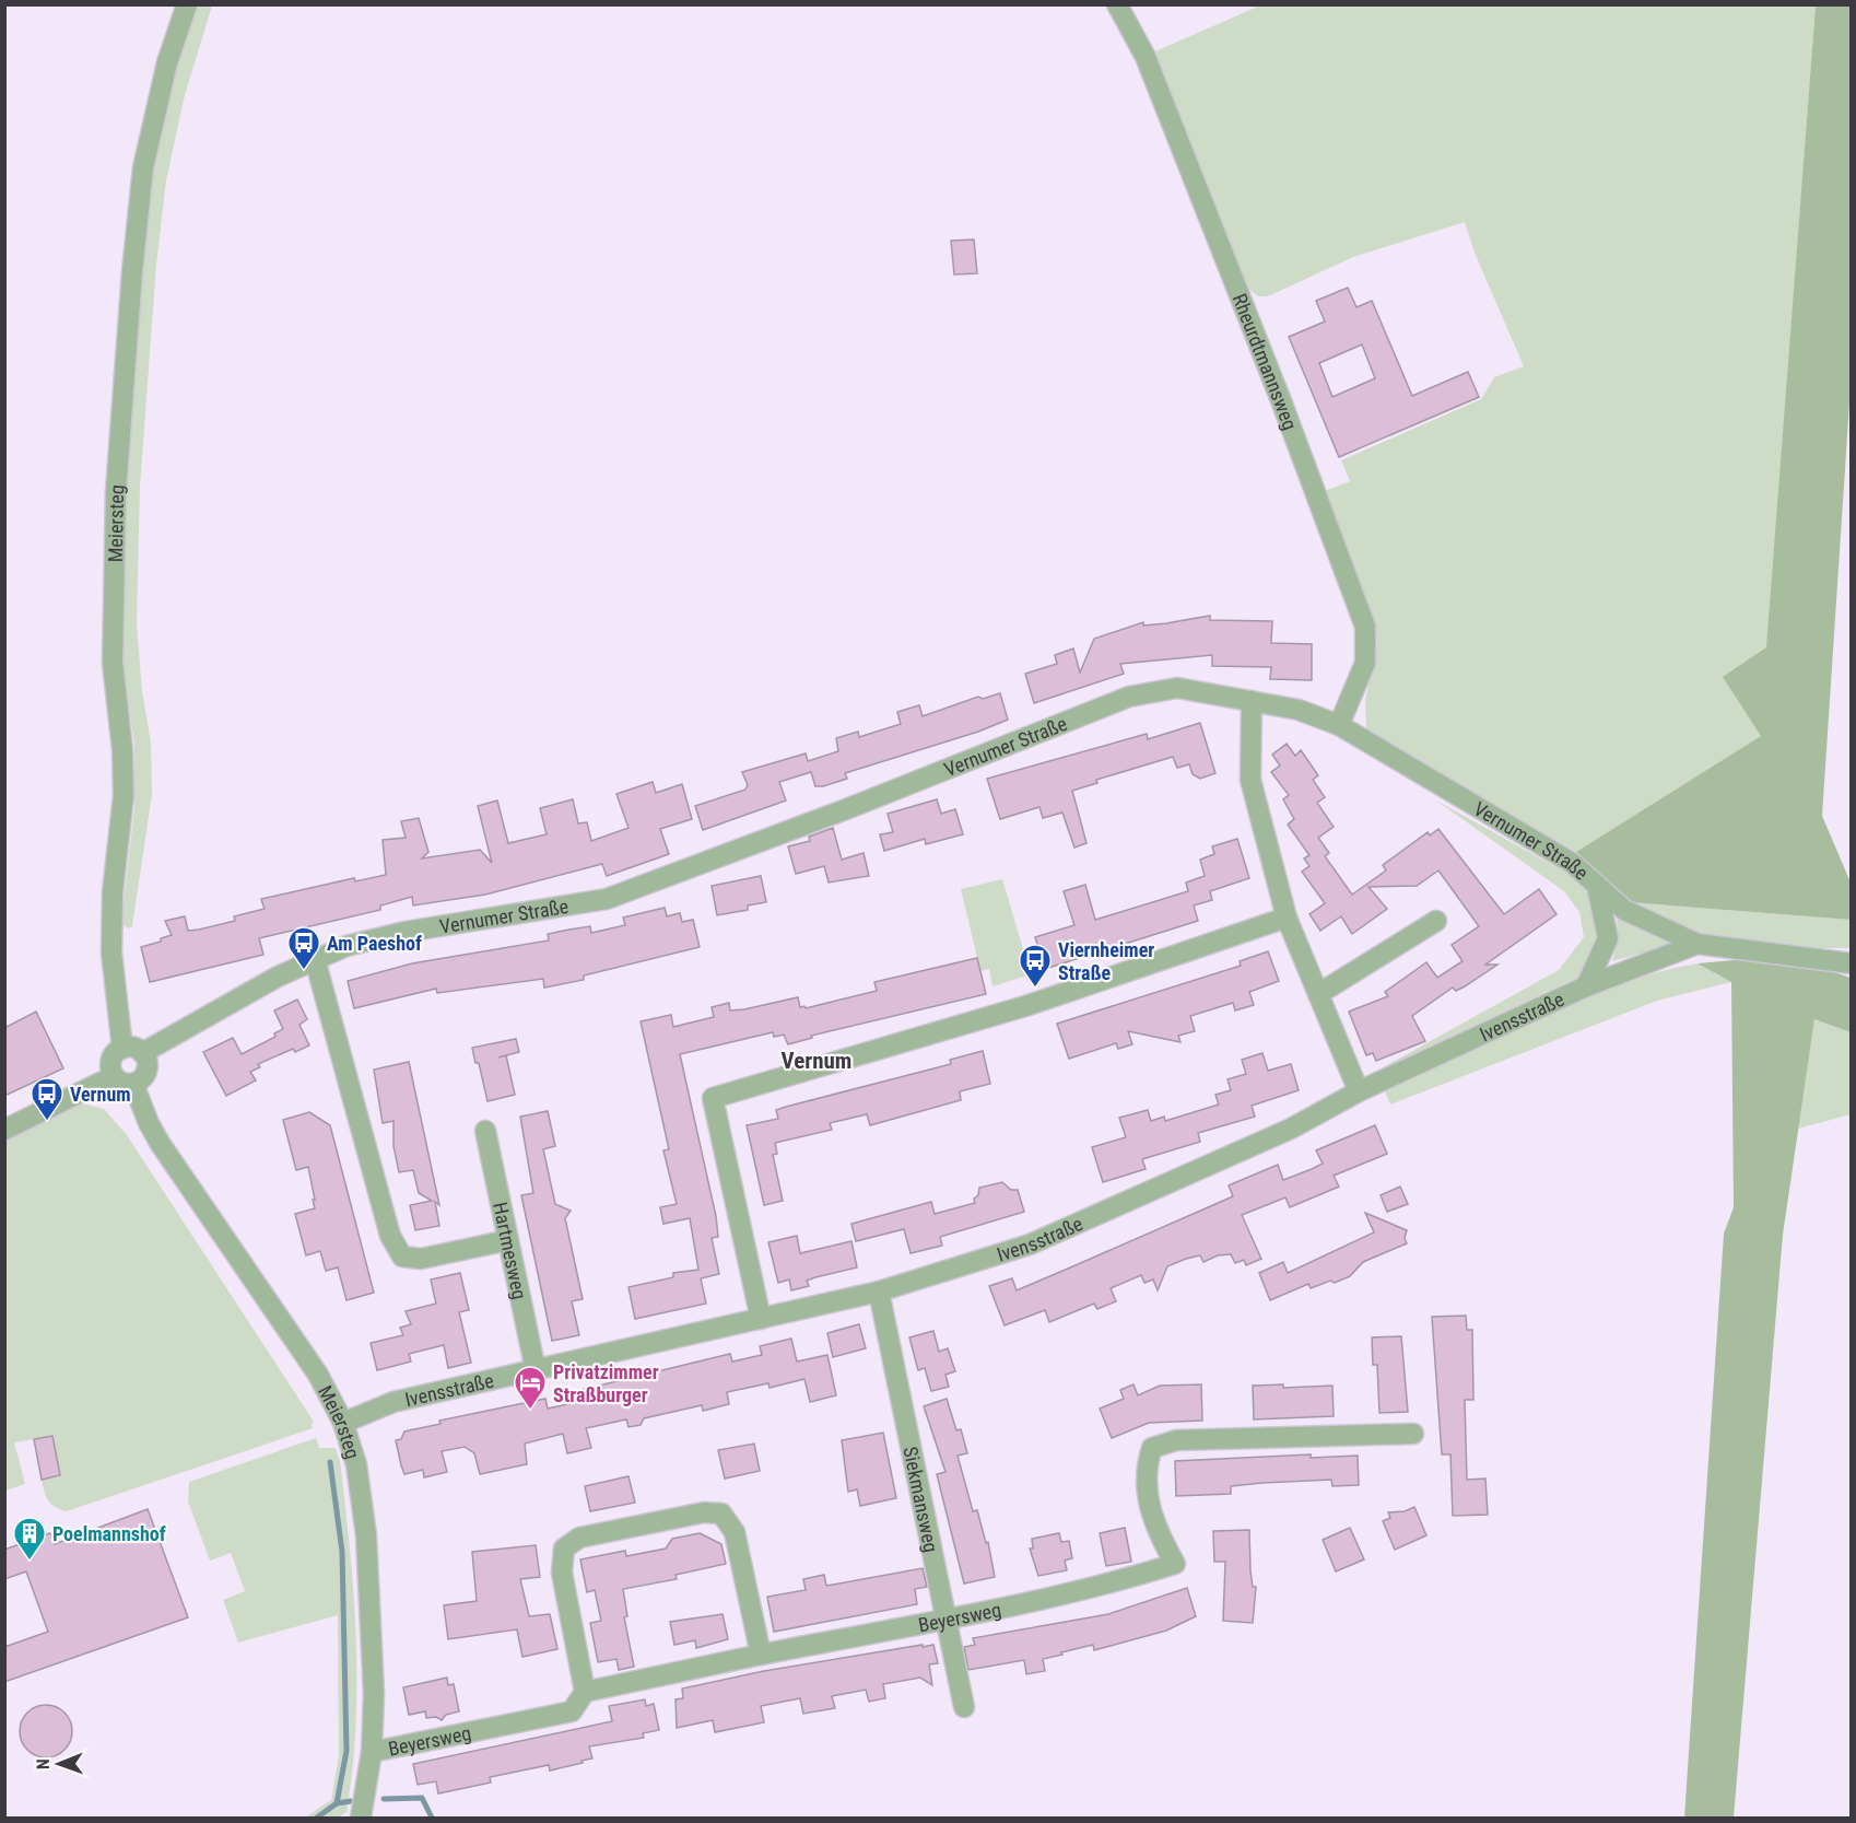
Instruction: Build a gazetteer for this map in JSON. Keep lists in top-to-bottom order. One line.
{"streets":{"street":["Rheurdtmannsweg","Meiersteg","Vernumer Straße","Ivensstraße","Hartmesweg","Siekmansweg","Beyersweg"]},"crossings":[["Rheurdtmannsweg","Vernumer Straße"],["Meiersteg","Vernumer Straße"],["Meiersteg","Ivensstraße"],["Meiersteg","Beyersweg"],["Vernumer Straße","Ivensstraße"],["Ivensstraße","Hartmesweg"],["Ivensstraße","Siekmansweg"],["Siekmansweg","Beyersweg"]],"districts":["Vernum"],"places":{"bus stop":["Am Paeshof","Viernheimer Straße","Vernum"],"hotel":["Privatzimmer Straßburger"],"building":["Poelmannshof"]},"north":"left"}
